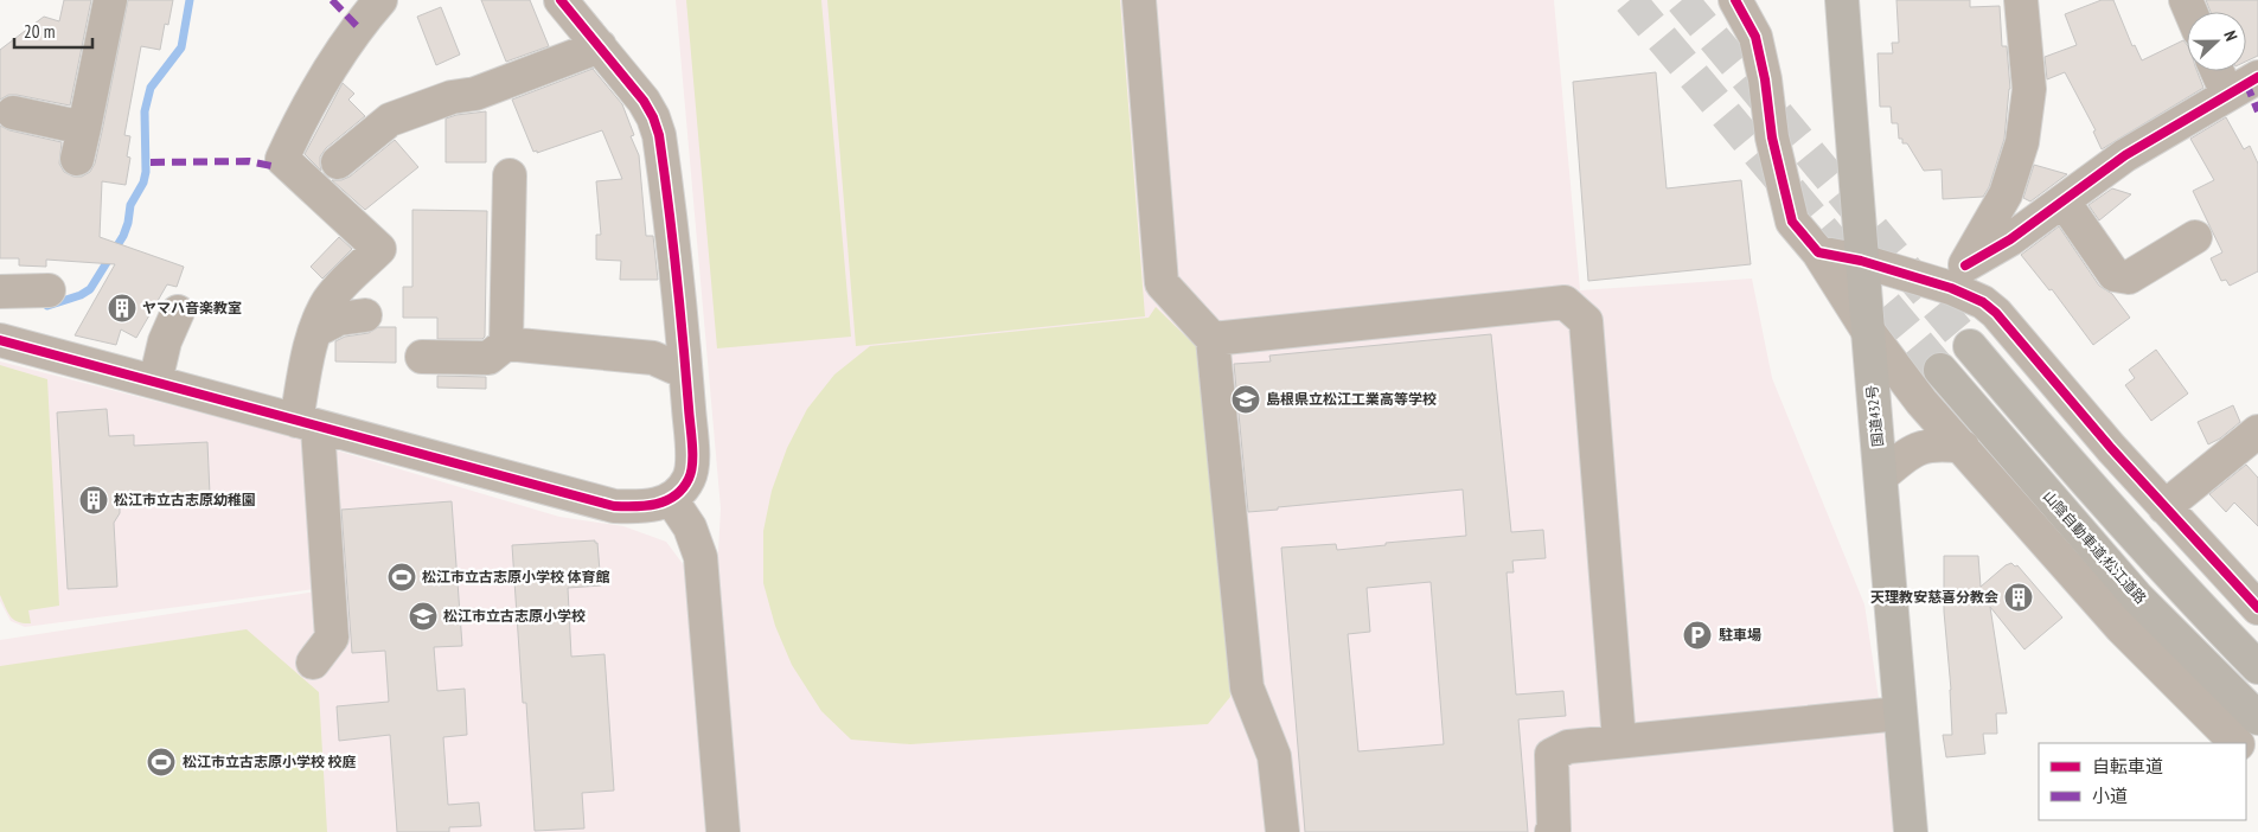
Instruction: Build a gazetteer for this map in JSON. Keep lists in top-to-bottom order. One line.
{"streets":{"highway":["国道432号","山陰自動車道;松江道路"]},"places":{"building":["ヤマハ音楽教室","松江市立古志原幼稚園","天理教安慈喜分教会"],"school or university":["島根県立松江工業高等学校","松江市立古志原小学校"],"sports":["松江市立古志原小学校 体育館","松江市立古志原小学校 校庭"],"parking":["駐車場"]},"legend":["自転車道","小道"],"scale_bar":"20 m","north":"right"}
